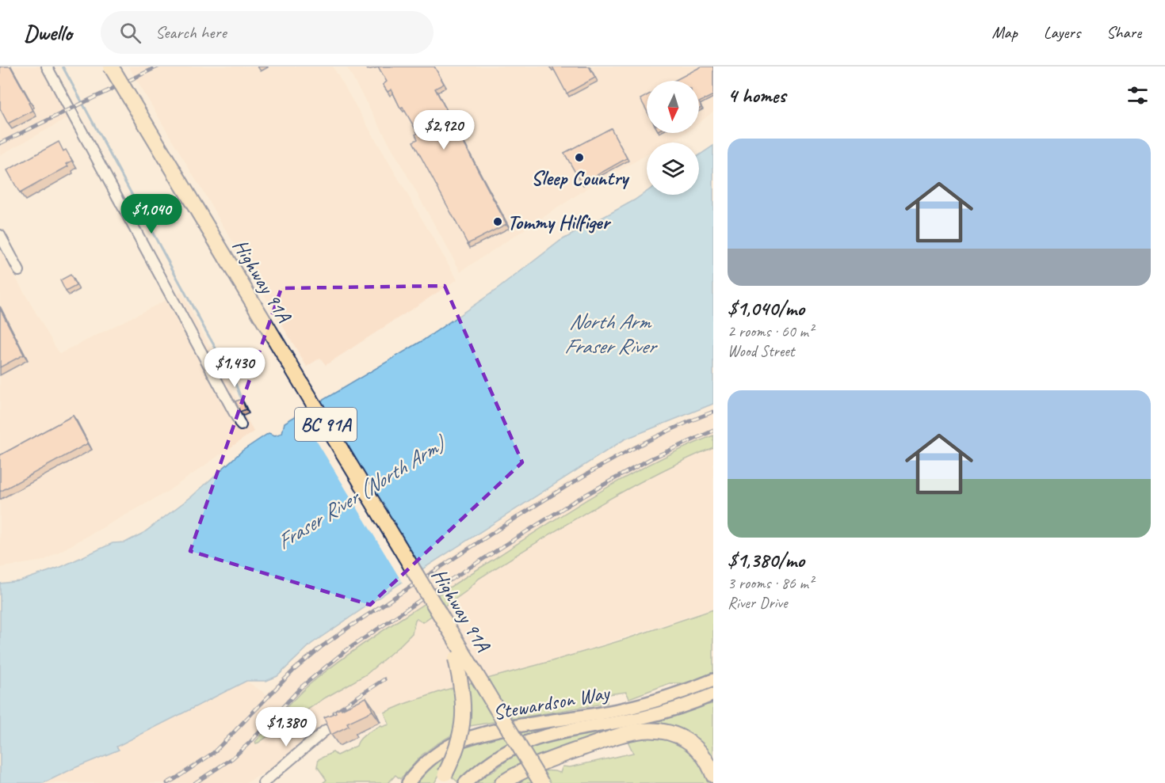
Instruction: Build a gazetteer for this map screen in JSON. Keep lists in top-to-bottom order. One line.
{"streets":{"highway":["Highway 91A","BC 91A"],"main road":["Stewardson Way"]},"water":["North Arm Fraser River","Fraser River (North Arm)"],"places":["Sleep Country","Tommy Hilfiger"],"north":"bottom","page":{"header":"Dwello","search":"Search here","nav":["Map","Layers","Share"],"heading":"4 homes","price":["$2,920","$1,040","$1,430","$1,380"],"list":[{"name":"$1,040/mo","note":"2 rooms · 60 m² · Wood Street"},{"name":"$1,380/mo","note":"3 rooms · 86 m² · River Drive"}]}}
